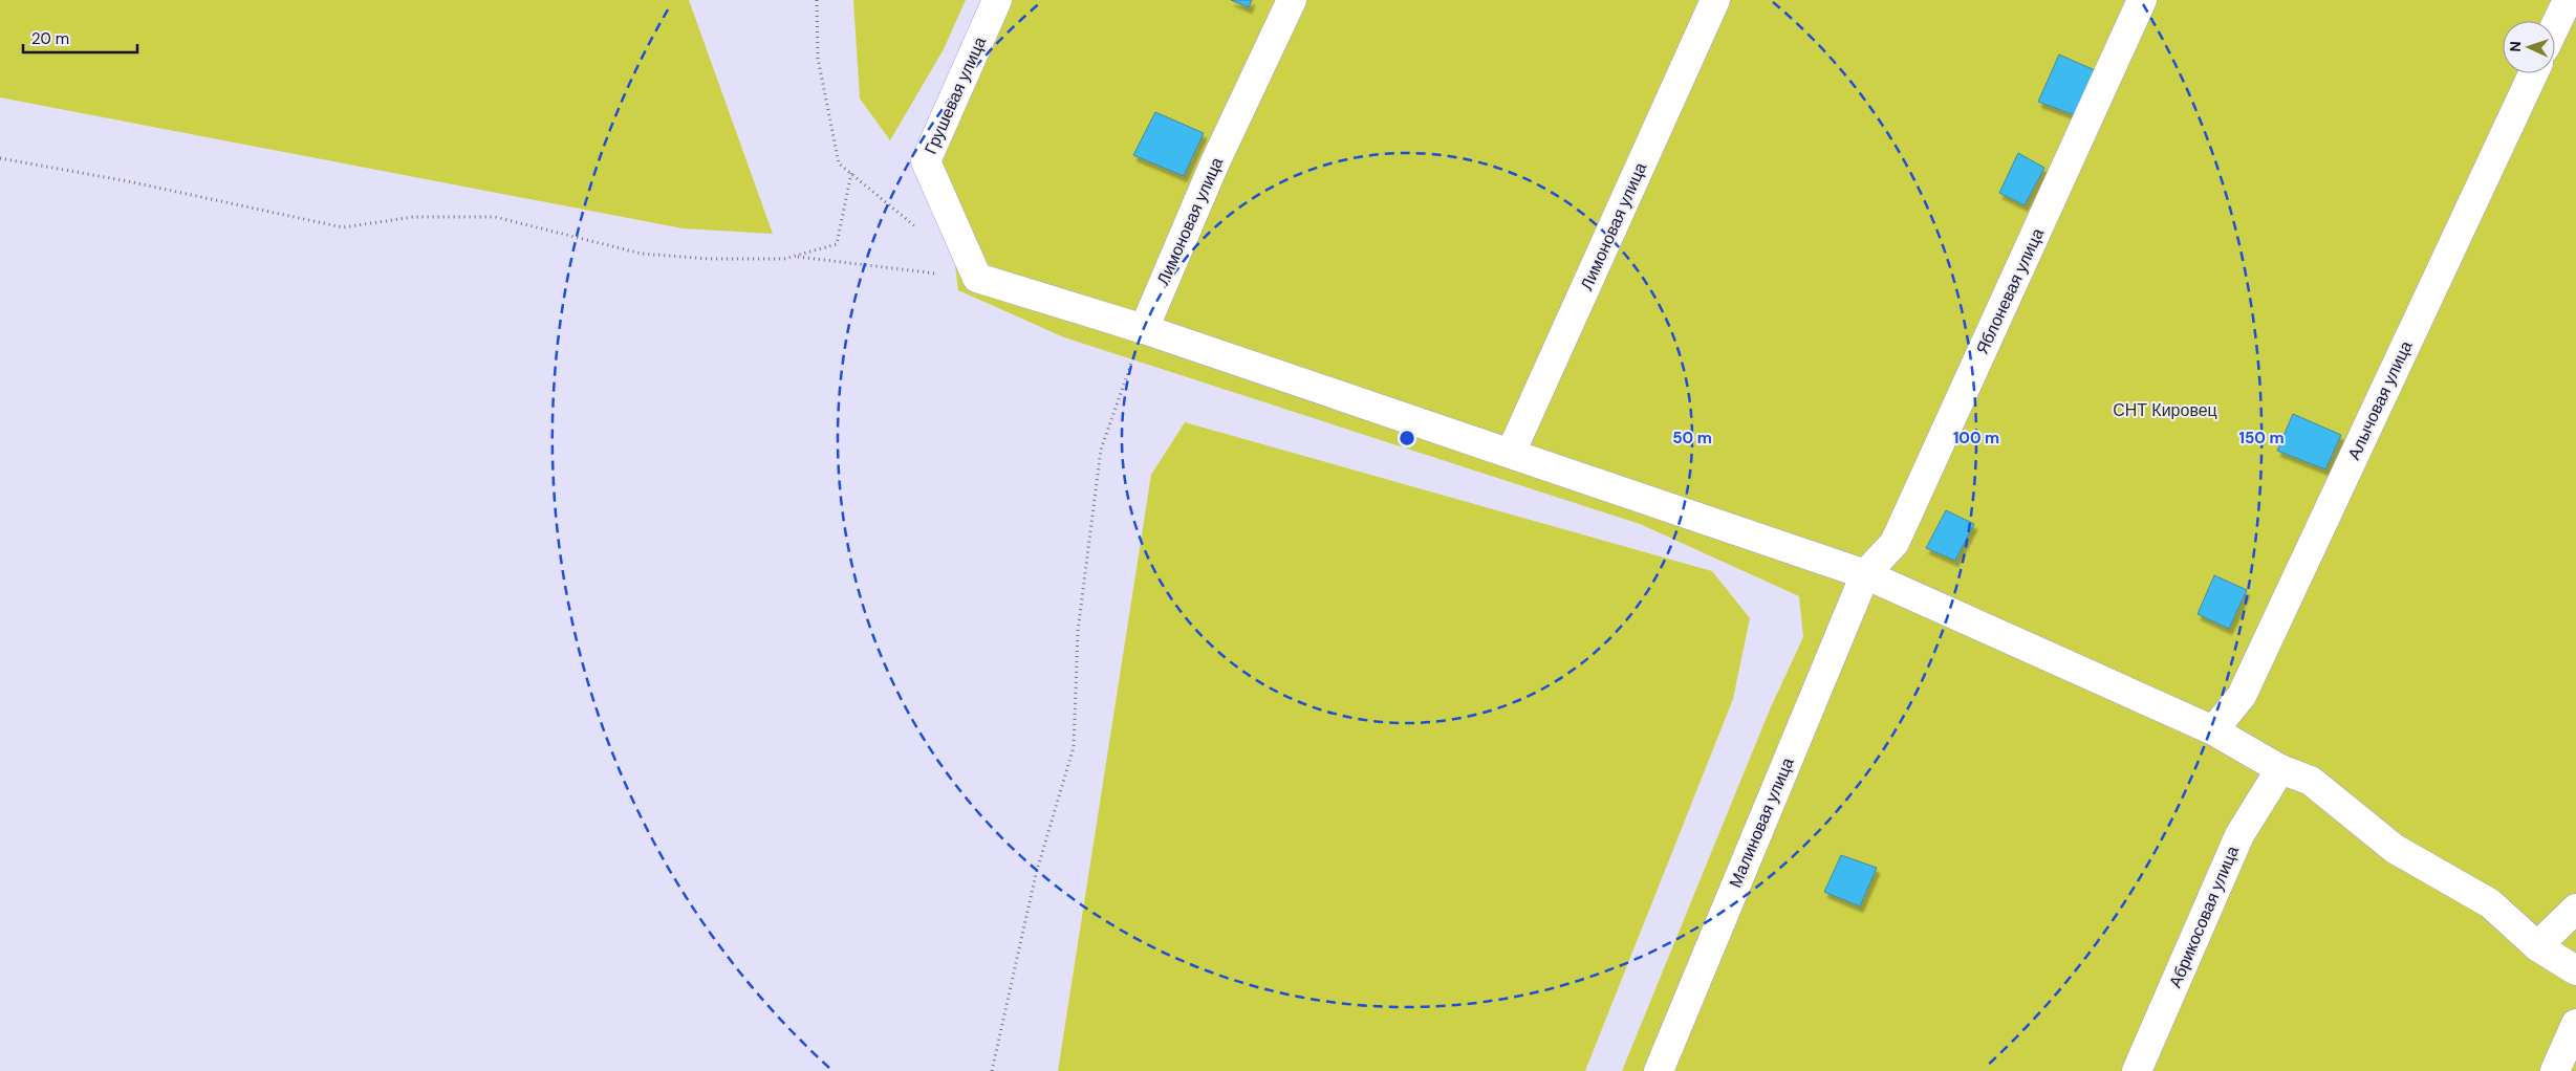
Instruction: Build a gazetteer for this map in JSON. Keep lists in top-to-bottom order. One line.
{"streets":{"street":["Грушевая улица","Лимоновая улица","Яблоневая улица","Алычовая улица","Малиновая улица","Абрикосовая улица"]},"crossings":[["Яблоневая улица","Малиновая улица"]],"parks":["СНТ Кировец"],"scale_bar":"20 m","north":"left","rings":["50 m","100 m","150 m"]}
